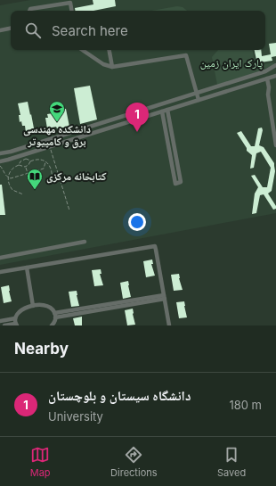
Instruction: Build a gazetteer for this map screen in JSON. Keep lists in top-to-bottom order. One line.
{"parks":["پارک ایران زمین"],"places":{"school or university":["دانشکده مهندسی برق و کامپیوتر"],"library":["کتابخانه مرکزی"]},"page":{"search":"Search here","pins":"1","heading":"Nearby","list":[{"mark":"1","name":"دانشگاه سیستان و بلوچستان","note":"University","value":"180 m"}],"nav":["Map","Directions","Saved"]}}
